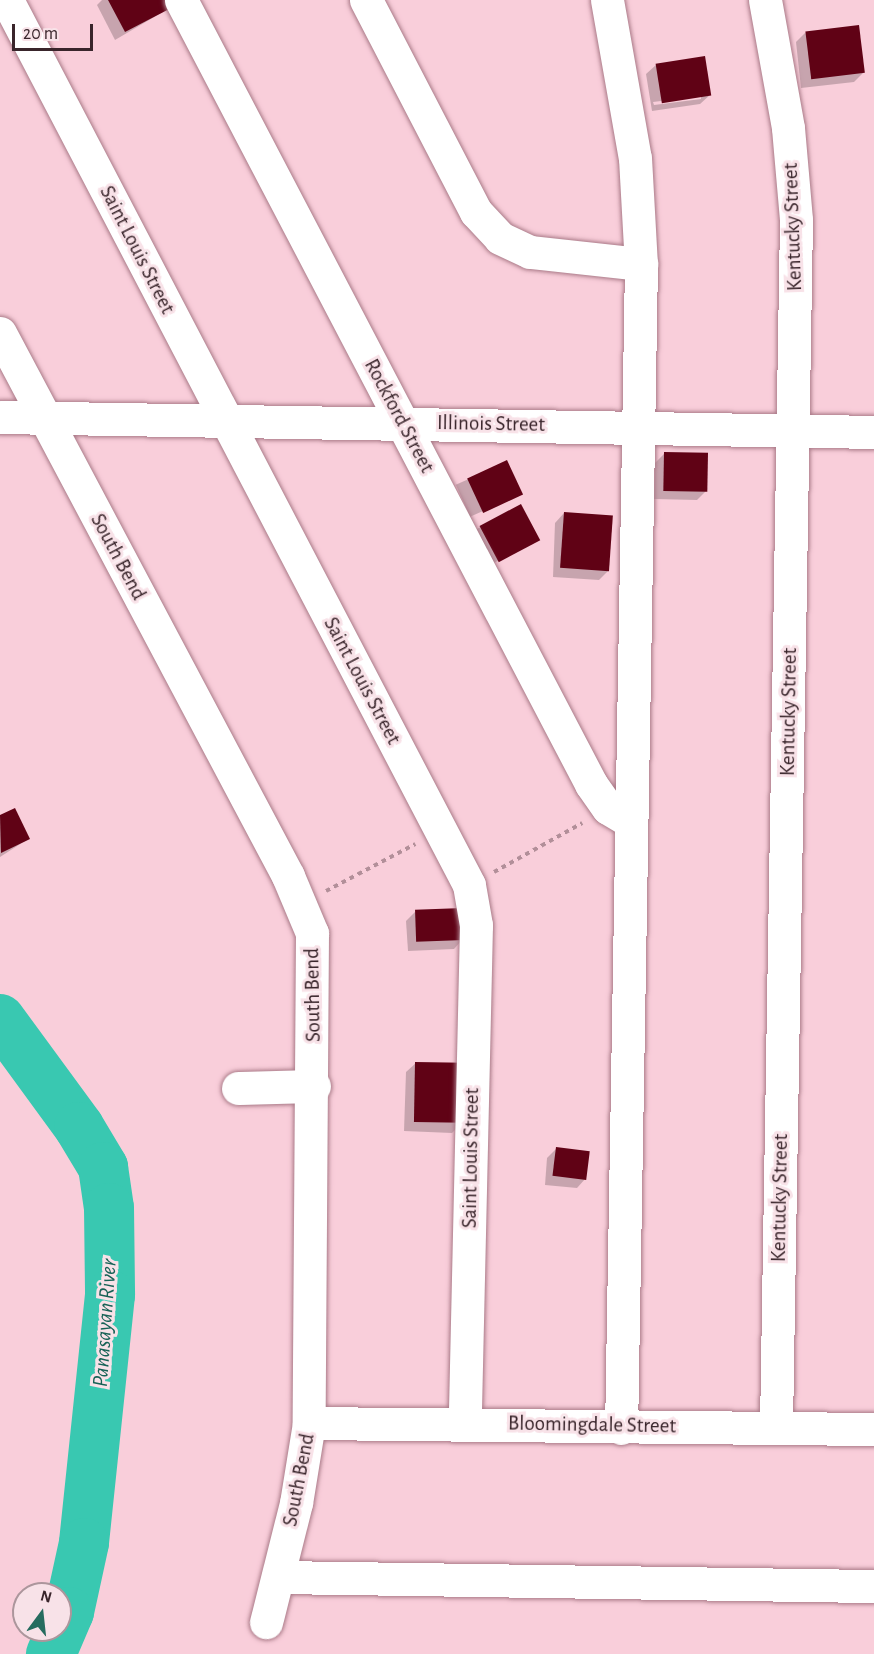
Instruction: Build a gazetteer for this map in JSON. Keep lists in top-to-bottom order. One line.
{"streets":{"street":["Kentucky Street","Saint Louis Street","Rockford Street","Illinois Street","South Bend","Bloomingdale Street"]},"crossings":[["Kentucky Street","Illinois Street"],["Kentucky Street","Bloomingdale Street"],["Saint Louis Street","Illinois Street"],["Saint Louis Street","Bloomingdale Street"],["Rockford Street","Illinois Street"],["Illinois Street","South Bend"],["South Bend","Bloomingdale Street"]],"water":["Panasayan River"],"scale_bar":"20 m","north":"top"}
